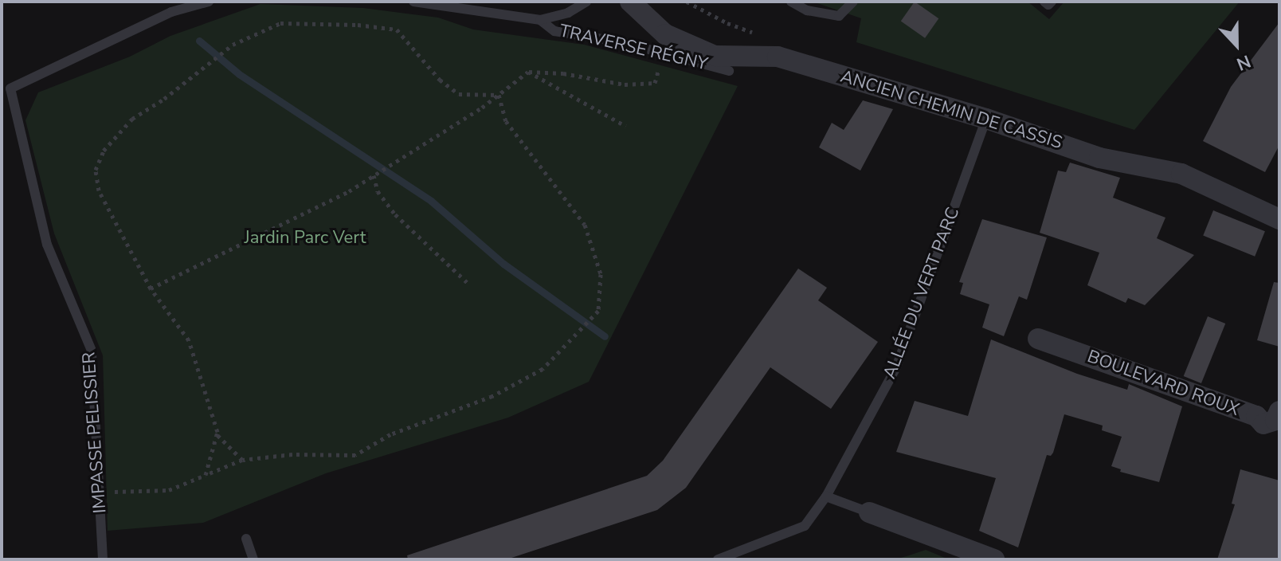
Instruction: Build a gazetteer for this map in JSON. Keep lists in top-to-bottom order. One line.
{"streets":{"street":["ANCIEN CHEMIN DE CASSIS","BOULEVARD ROUX"],"lane":["TRAVERSE RÉGNY","ALLÉE DU VERT PARC","IMPASSE PELISSIER"]},"crossings":[["ANCIEN CHEMIN DE CASSIS","ALLÉE DU VERT PARC"]],"parks":["Jardin Parc Vert"],"north":"bottom"}
